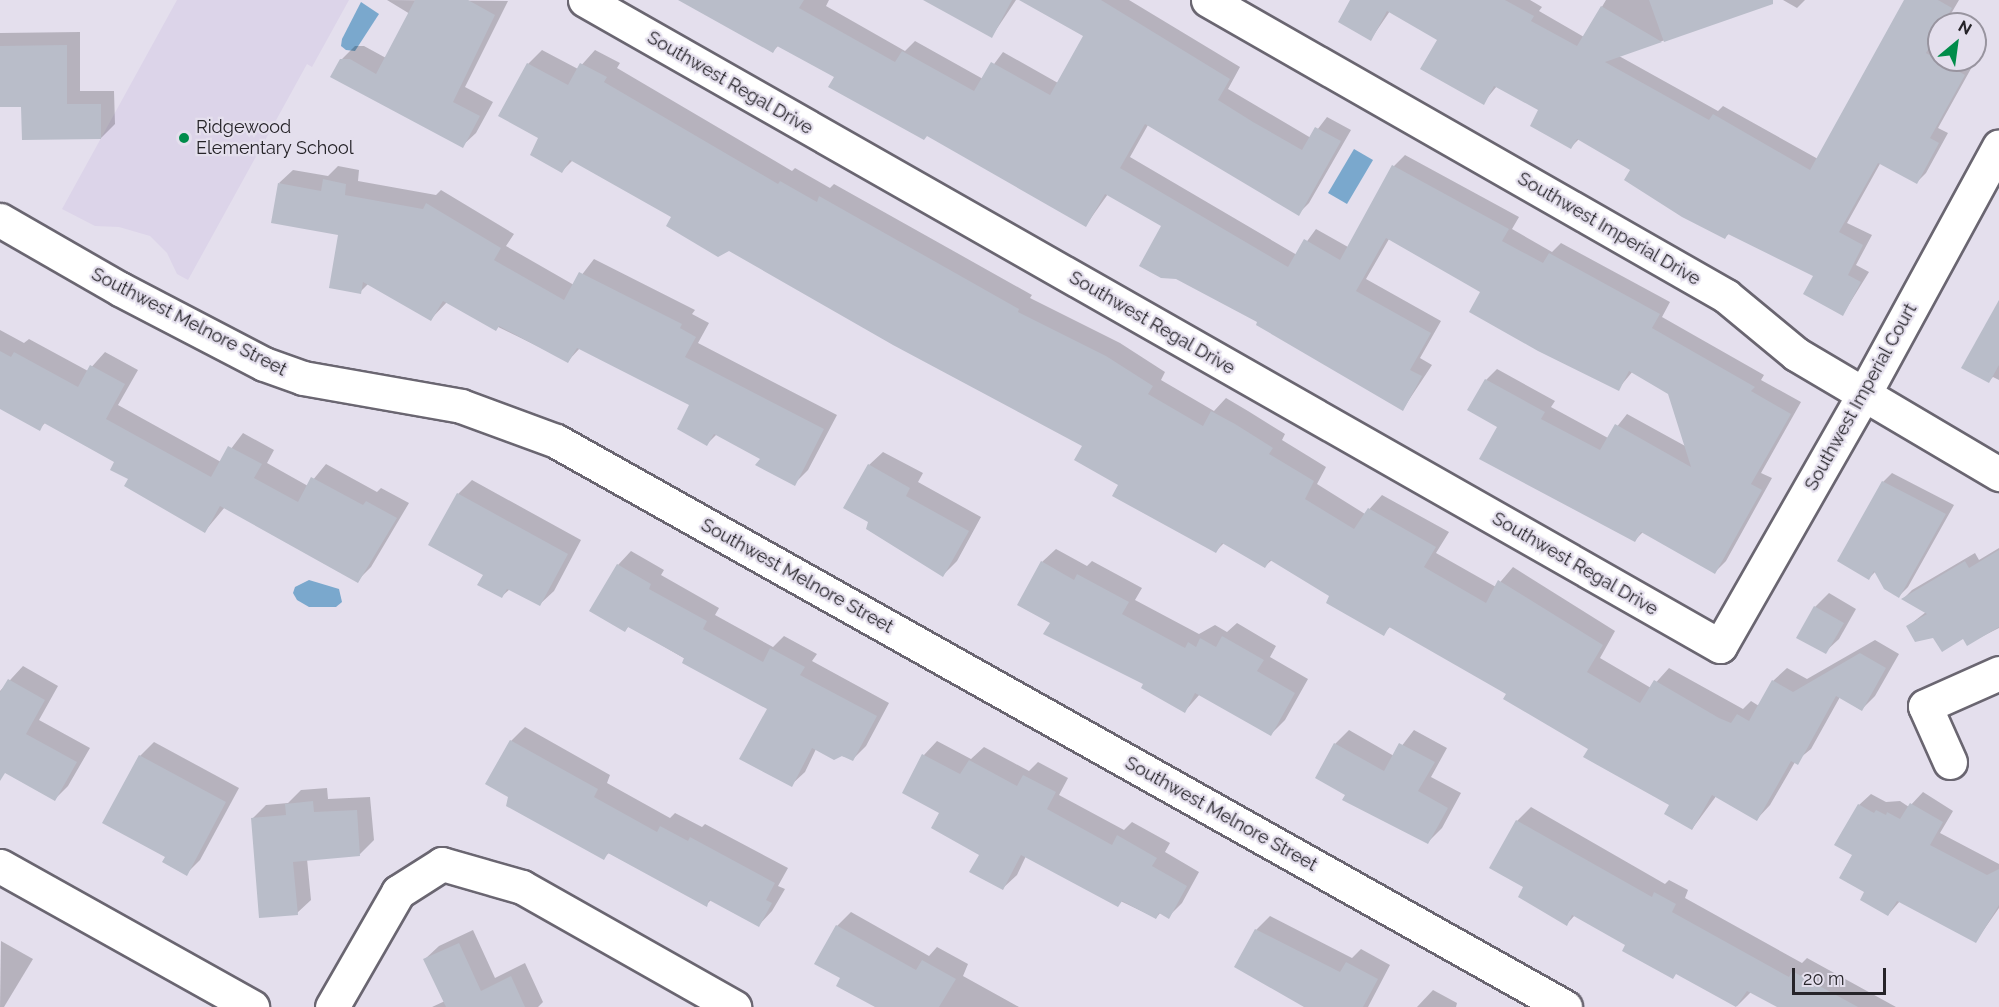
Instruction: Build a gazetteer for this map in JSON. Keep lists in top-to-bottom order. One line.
{"streets":{"street":["Southwest Regal Drive","Southwest Imperial Drive","Southwest Melnore Street","Southwest Imperial Court"]},"crossings":[["Southwest Regal Drive","Southwest Imperial Court"],["Southwest Imperial Drive","Southwest Imperial Court"]],"places":["Ridgewood Elementary School"],"scale_bar":"20 m","north":"top right"}
